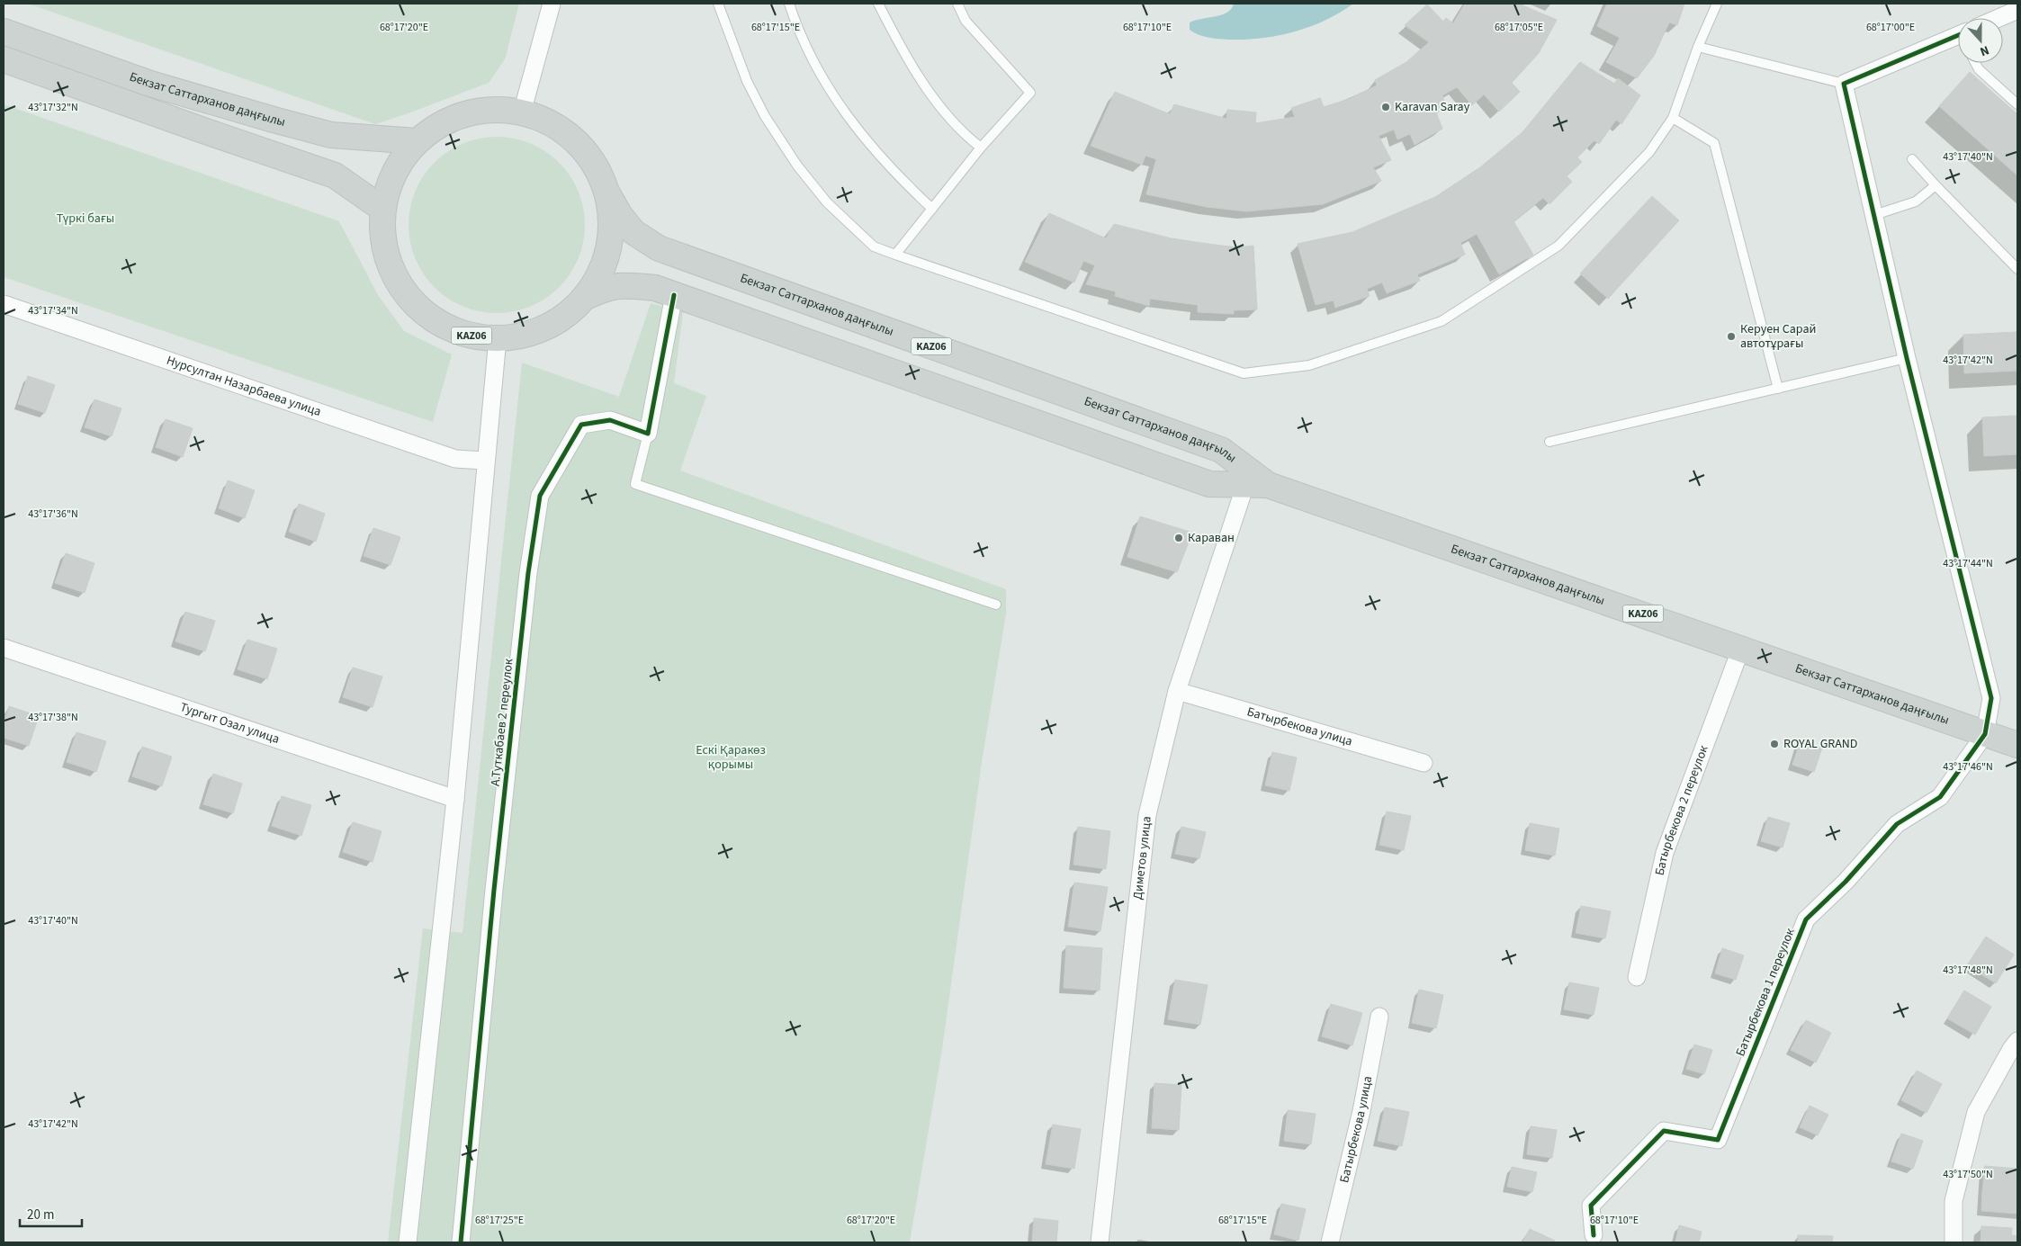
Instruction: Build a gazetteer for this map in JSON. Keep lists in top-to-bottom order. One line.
{"streets":{"main road":["Бекзат Саттарханов даңғылы","KАZ06"],"street":["Нурсултан Назарбаева улица","А.Туткабаев 2 переулок","Тургыт Озал улица","Батырбекова улица","Батырбекова 2 переулок","Диметов улица","Батырбекова 1 переулок"]},"crossings":[["Бекзат Саттарханов даңғылы","KАZ06"],["Бекзат Саттарханов даңғылы","Батырбекова 2 переулок"],["Бекзат Саттарханов даңғылы","Диметов улица"],["Бекзат Саттарханов даңғылы","Батырбекова 1 переулок"],["Батырбекова улица","Диметов улица"]],"parks":["Түркі бағы","Ескі Қаракөз қорымы"],"places":["Karavan Saray","Керуен Сарай автотұрағы","Караван","ROYAL GRAND"],"scale_bar":"20 m","north":"bottom","coordinates":["68°17'00\"E","68°17'20\"E","68°17'15\"E","68°17'10\"E","68°17'05\"E","43°17'32\"N","43°17'40\"N","43°17'34\"N","43°17'42\"N","43°17'36\"N","43°17'44\"N","43°17'38\"N","43°17'46\"N","43°17'48\"N","43°17'50\"N","68°17'25\"E"]}
